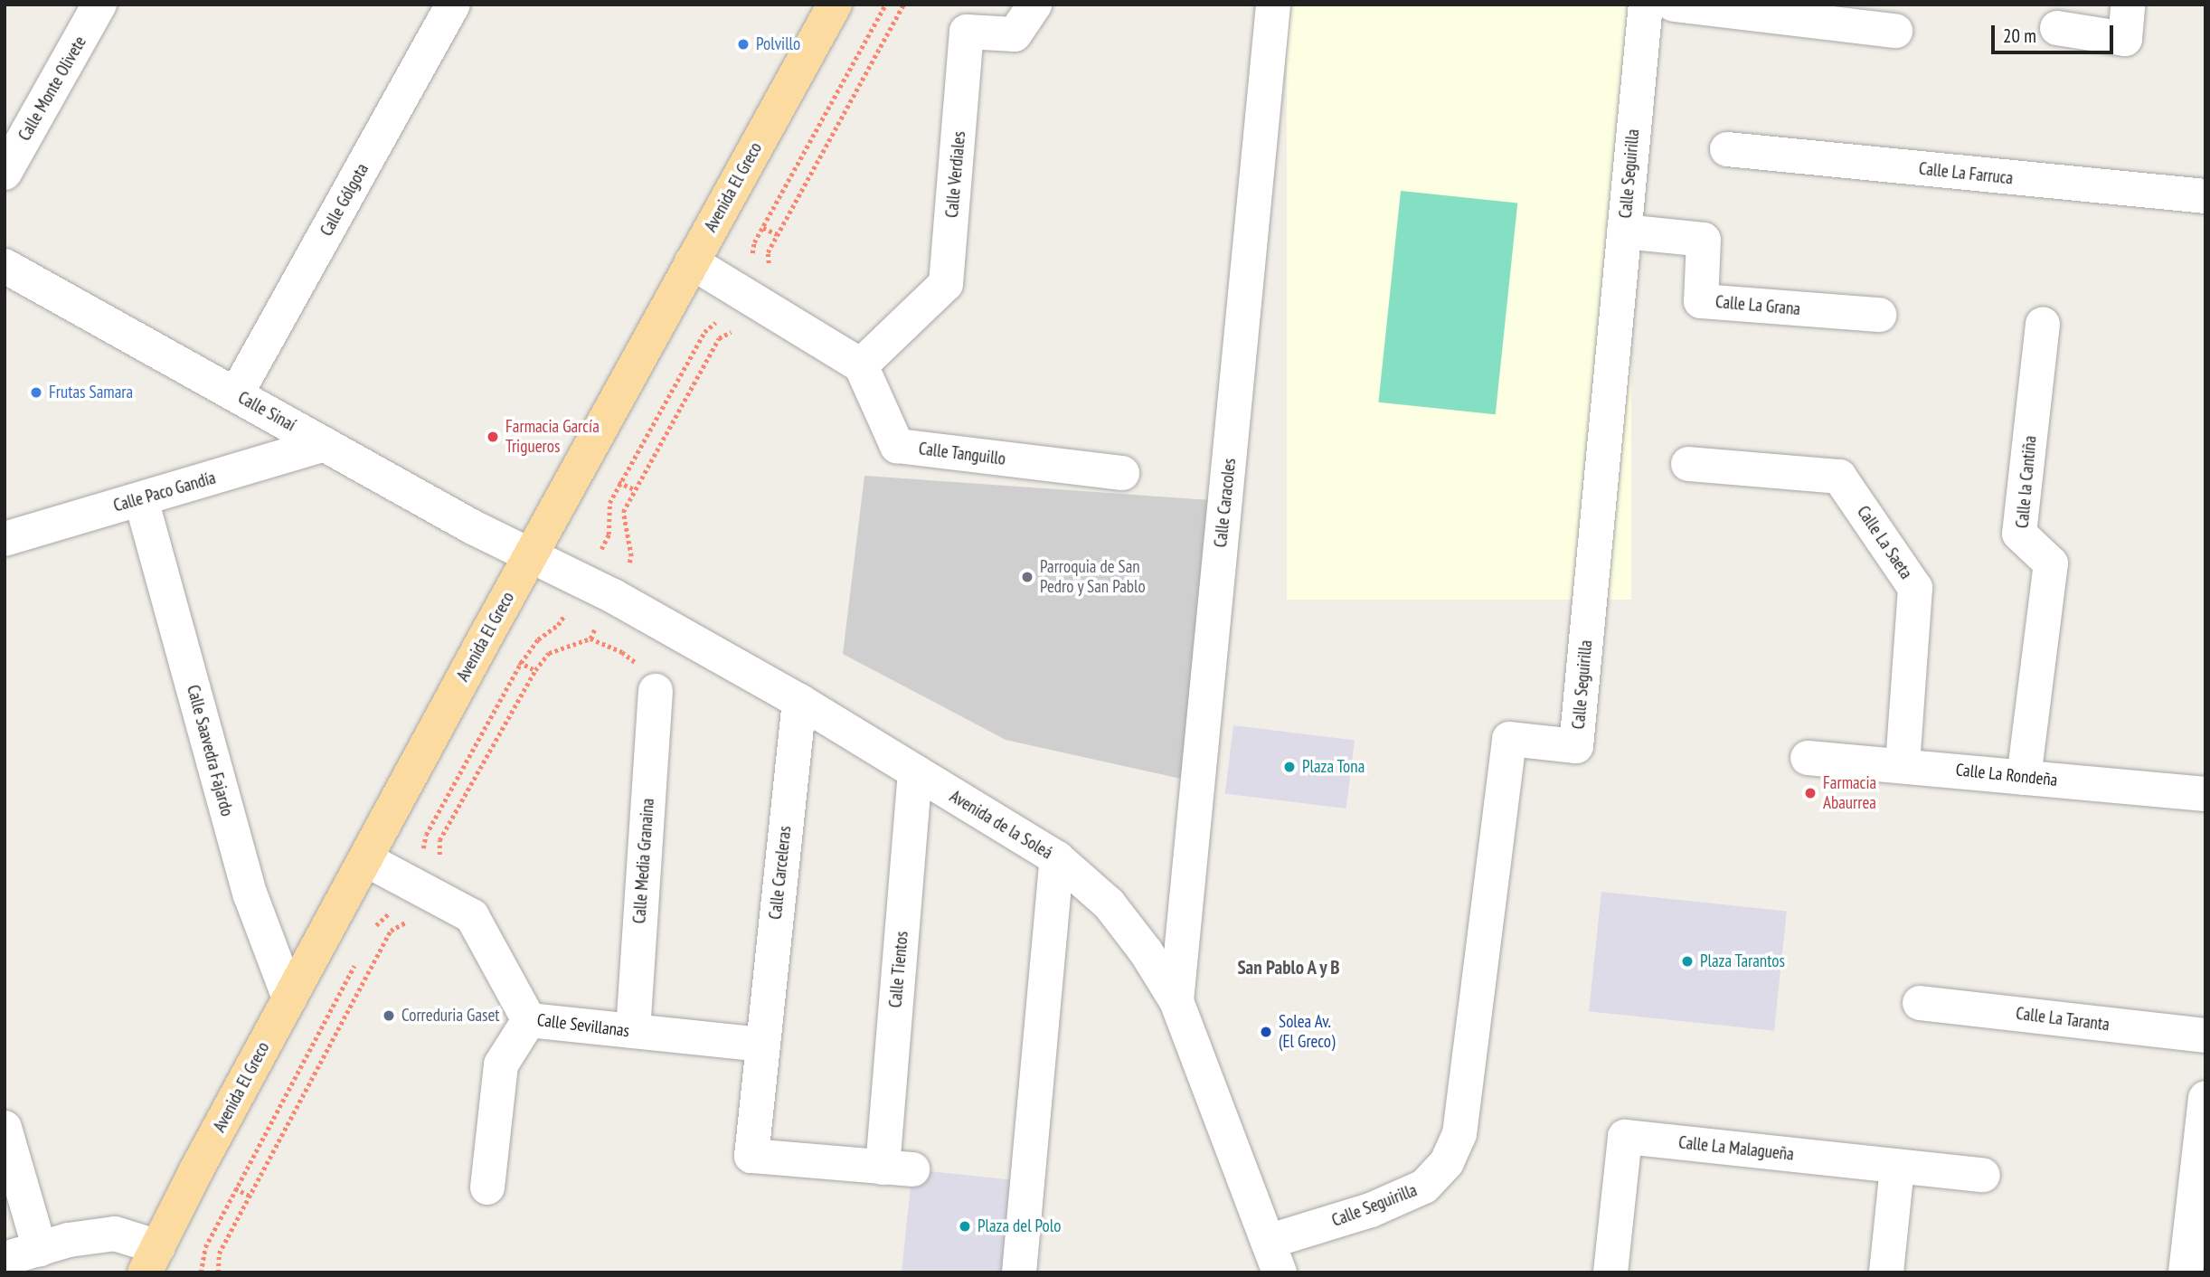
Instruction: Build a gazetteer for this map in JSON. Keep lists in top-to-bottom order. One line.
{"streets":{"main road":["Avenida El Greco"],"street":["Calle Monte Olivete","Calle Seguirilla","Calle La Farruca","Calle Verdiales","Calle Gólgota","Calle La Grana","Calle Sinaí","Calle Tanguillo","Calle la Cantiña","Calle Paco Gandía","Calle Caracoles","Calle La Saeta","Calle Saavedra Fajardo","Calle La Rondeña","Avenida de la Soleá","Calle Media Granaina","Calle Carceleras","Calle Tientos","Calle La Taranta","Calle Sevillanas","Calle La Malagueña"]},"crossings":[["Calle Seguirilla","Calle La Grana"],["Calle Seguirilla","Avenida de la Soleá"],["Calle Verdiales","Calle Tanguillo"],["Avenida El Greco","Calle Sinaí"],["Avenida El Greco","Calle Saavedra Fajardo"],["Avenida El Greco","Avenida de la Soleá"],["Avenida El Greco","Calle Sevillanas"],["Calle Gólgota","Calle Sinaí"],["Calle Sinaí","Calle Paco Gandía"],["Calle Sinaí","Avenida de la Soleá"],["Calle la Cantiña","Calle La Rondeña"],["Calle Paco Gandía","Calle Saavedra Fajardo"],["Calle Caracoles","Avenida de la Soleá"],["Calle La Saeta","Calle La Rondeña"],["Avenida de la Soleá","Calle Carceleras"],["Avenida de la Soleá","Calle Tientos"],["Calle Media Granaina","Calle Sevillanas"],["Calle Carceleras","Calle Tientos"],["Calle Carceleras","Calle Sevillanas"]],"districts":["San Pablo A y B"],"places":["Polvillo","Frutas Samara","Farmacia García Trigueros","Parroquia de San Pedro y San Pablo","Plaza Tona","Farmacia Abaurrea","Plaza Tarantos","Correduria Gaset","Solea Av. (El Greco)","Plaza del Polo"],"scale_bar":"20 m"}
